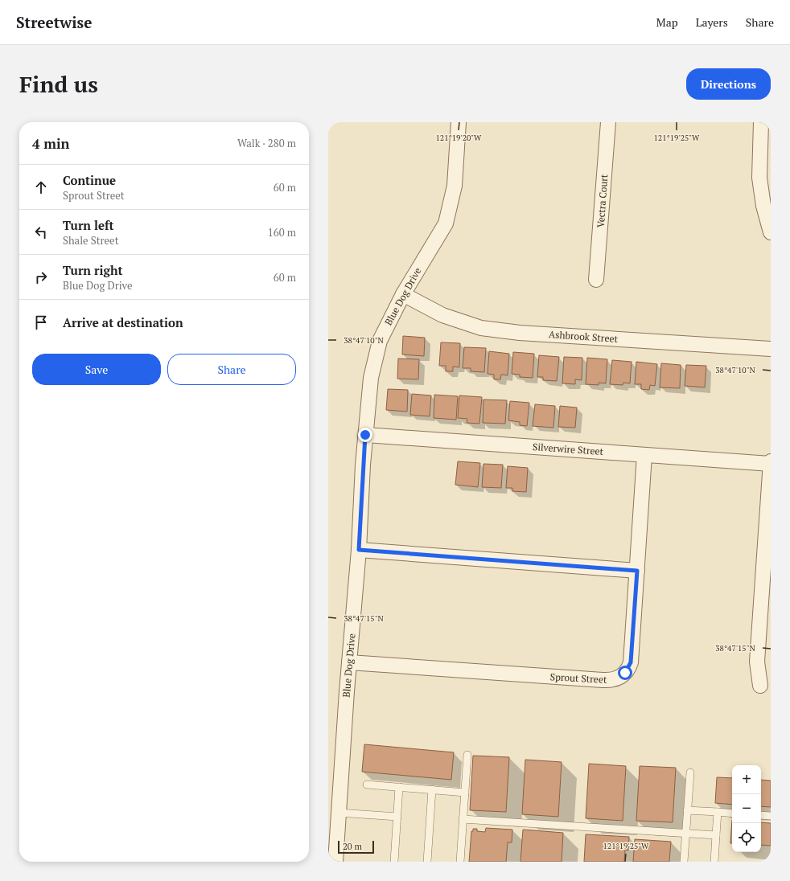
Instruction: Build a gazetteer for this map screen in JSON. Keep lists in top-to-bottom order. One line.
{"streets":{"street":["Vectra Court","Blue Dog Drive","Ashbrook Street","Silverwire Street","Sprout Street"]},"crossings":[["Blue Dog Drive","Ashbrook Street"],["Blue Dog Drive","Silverwire Street"],["Blue Dog Drive","Sprout Street"],["Silverwire Street","Sprout Street"]],"scale_bar":"20 m","page":{"header":"Streetwise","nav":["Map","Layers","Share"],"buttons":["Directions",["Save","Share"]],"title":"Find us","heading":["4 min","Walk · 280 m"],"list":[["Continue","Sprout Street","60 m"],["Turn left","Shale Street","160 m"],["Turn right","Blue Dog Drive","60 m"],"Arrive at destination"],"map_buttons":["+","−"],"scale":"20 m"},"coordinates":["121°19'20\"W","121°19'25\"W","38°47'10\"N","38°47'15\"N"]}
